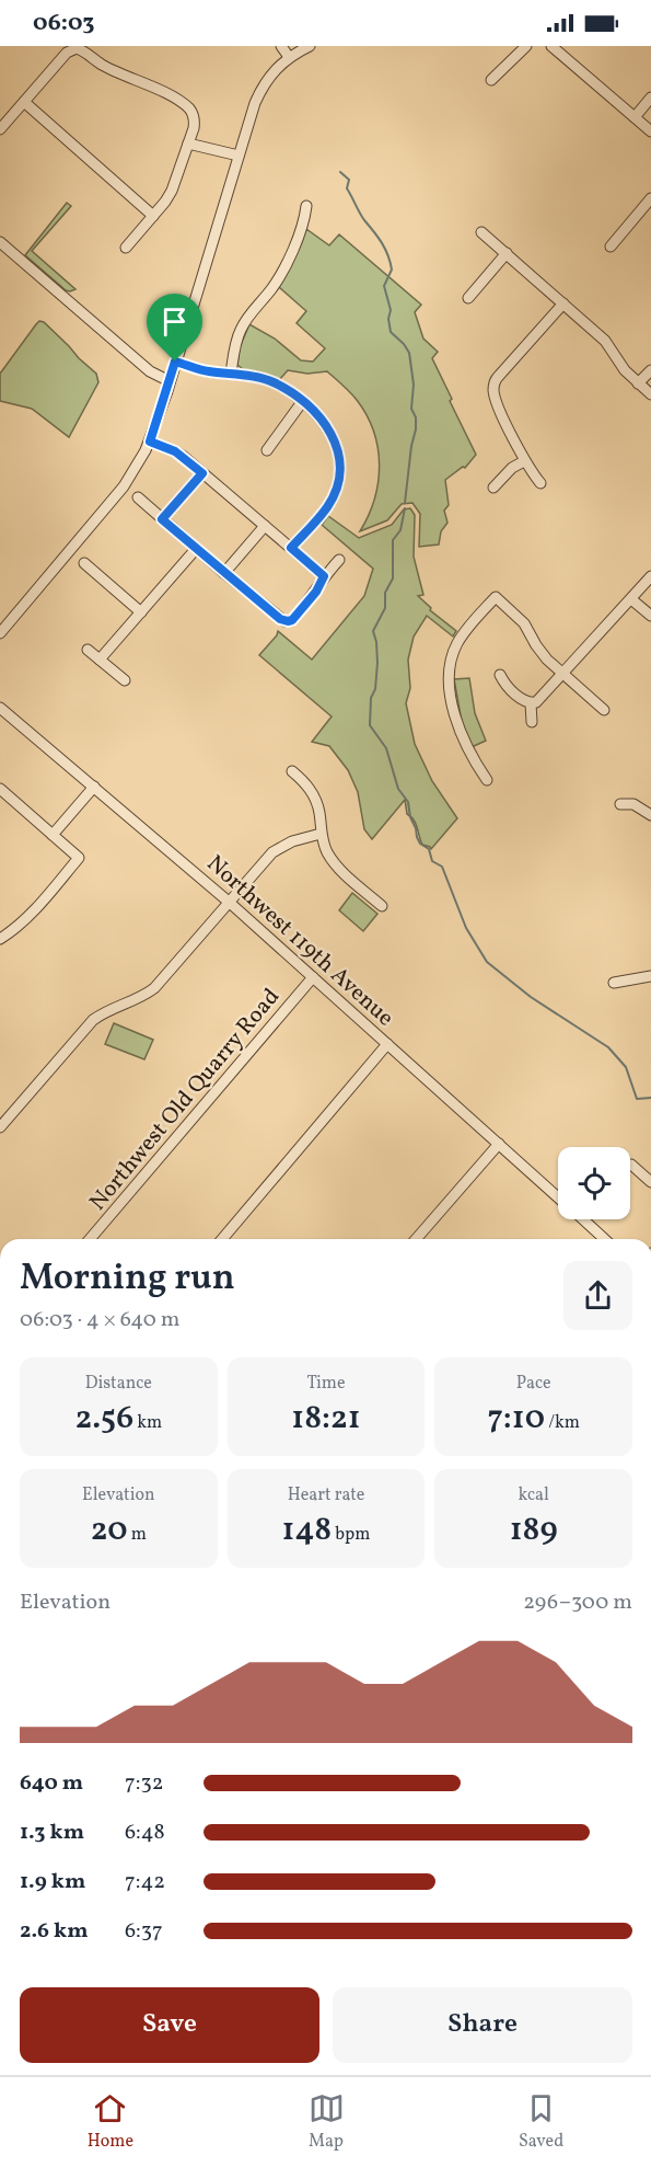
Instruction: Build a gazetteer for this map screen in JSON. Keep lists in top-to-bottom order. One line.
{"streets":{"street":["Northwest 119th Avenue","Northwest Old Quarry Road"]},"crossings":[["Northwest 119th Avenue","Northwest Old Quarry Road"]],"page":{"status":"06:03","heading":["Morning run","06:03 · 4 × 640 m"],"stats":[["Distance","2.56 km"],["Time","18:21"],["Pace","7:10 /km"],["Elevation","20 m"],["Heart rate","148 bpm"],["kcal","189"]],"chart":["Elevation","296–300 m"],"list":[{"name":"640 m","note":"7:32"},{"name":"1.3 km","note":"6:48"},{"name":"1.9 km","note":"7:42"},{"name":"2.6 km","note":"6:37"}],"buttons":["Save","Share"],"tabs":["Home","Map","Saved"]}}
